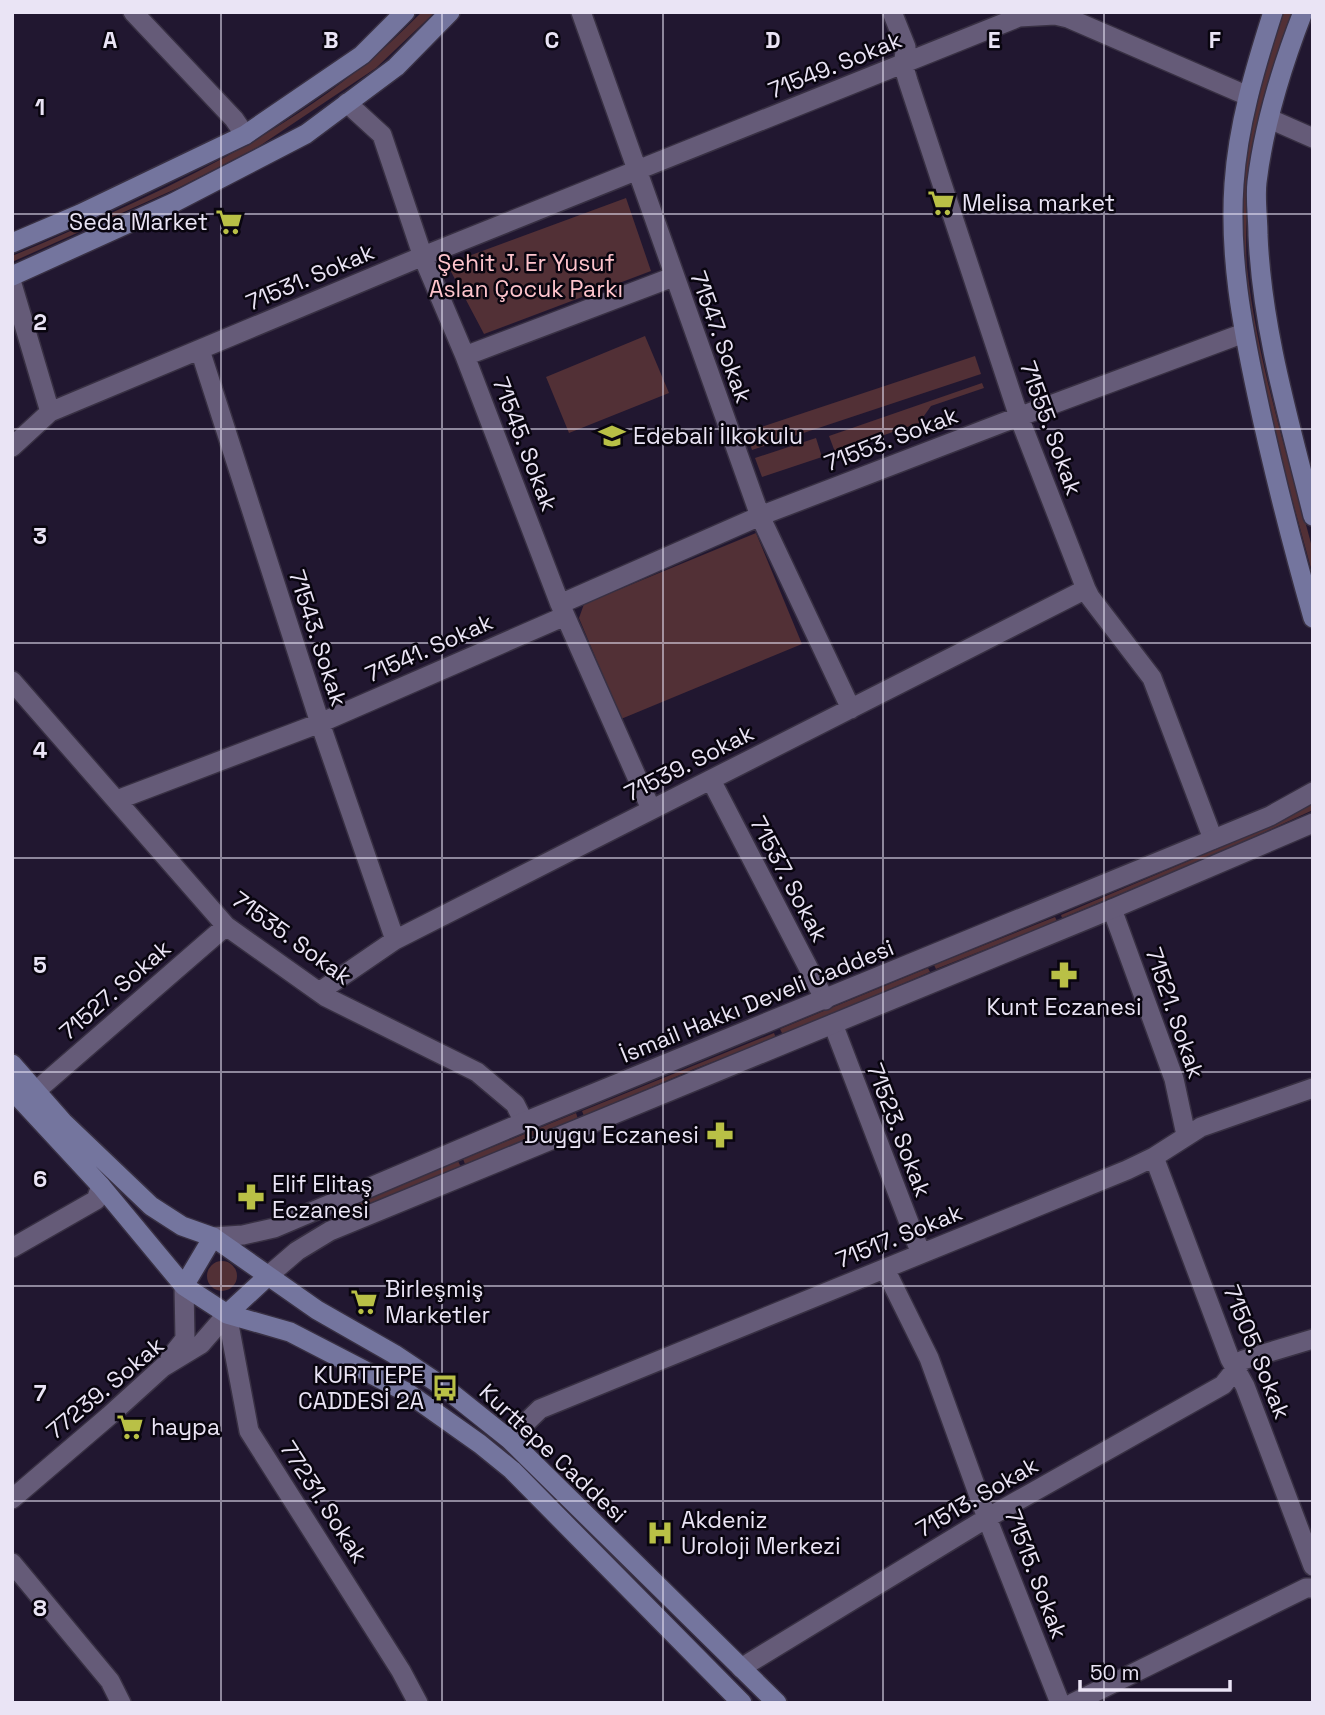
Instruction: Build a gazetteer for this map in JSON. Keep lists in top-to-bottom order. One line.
{"streets":{"main road":["Kurttepe Caddesi"],"street":["71549. Sokak","71531. Sokak","71547. Sokak","71555. Sokak","71553. Sokak","71545. Sokak","71543. Sokak","71541. Sokak","71539. Sokak","71537. Sokak","71535. Sokak","71527. Sokak","İsmail Hakkı Develi Caddesi","71521. Sokak","71523. Sokak","71517. Sokak","71505. Sokak","77239. Sokak","71513. Sokak","77231. Sokak","71515. Sokak"]},"crossings":[["71549. Sokak","71531. Sokak"],["71549. Sokak","71547. Sokak"],["71549. Sokak","71555. Sokak"],["71531. Sokak","71547. Sokak"],["71531. Sokak","71545. Sokak"],["71531. Sokak","71543. Sokak"],["71547. Sokak","71553. Sokak"],["71547. Sokak","71539. Sokak"],["71555. Sokak","71553. Sokak"],["71555. Sokak","71539. Sokak"],["71555. Sokak","İsmail Hakkı Develi Caddesi"],["71553. Sokak","71545. Sokak"],["71553. Sokak","71541. Sokak"],["71545. Sokak","71541. Sokak"],["71545. Sokak","71539. Sokak"],["71543. Sokak","71541. Sokak"],["71543. Sokak","71539. Sokak"],["71541. Sokak","71535. Sokak"],["71539. Sokak","71537. Sokak"],["71539. Sokak","71535. Sokak"],["71537. Sokak","İsmail Hakkı Develi Caddesi"],["71535. Sokak","71527. Sokak"],["71535. Sokak","İsmail Hakkı Develi Caddesi"],["İsmail Hakkı Develi Caddesi","Kurttepe Caddesi"],["71521. Sokak","71517. Sokak"],["71523. Sokak","71517. Sokak"],["71517. Sokak","71505. Sokak"],["71517. Sokak","Kurttepe Caddesi"],["71517. Sokak","71515. Sokak"],["71505. Sokak","71513. Sokak"],["77239. Sokak","Kurttepe Caddesi"],["77239. Sokak","77231. Sokak"],["Kurttepe Caddesi","71513. Sokak"],["Kurttepe Caddesi","77231. Sokak"],["71513. Sokak","71515. Sokak"]],"parks":["Şehit J. Er Yusuf Aslan Çocuk Parkı"],"places":{"supermarket":["Melisa market","Seda Market","Birleşmiş Marketler","haypa"],"school or university":["Edebali İlkokulu"],"pharmacy":["Kunt Eczanesi","Duygu Eczanesi","Elif Elitaş Eczanesi"],"bus stop":["KURTTEPE CADDESİ 2A"],"hospital":["Akdeniz Uroloji Merkezi"]},"scale_bar":"50 m","grid":{"columns":["A","B","C","D","E","F"],"rows":["1","2","3","4","5","6","7","8"]}}
